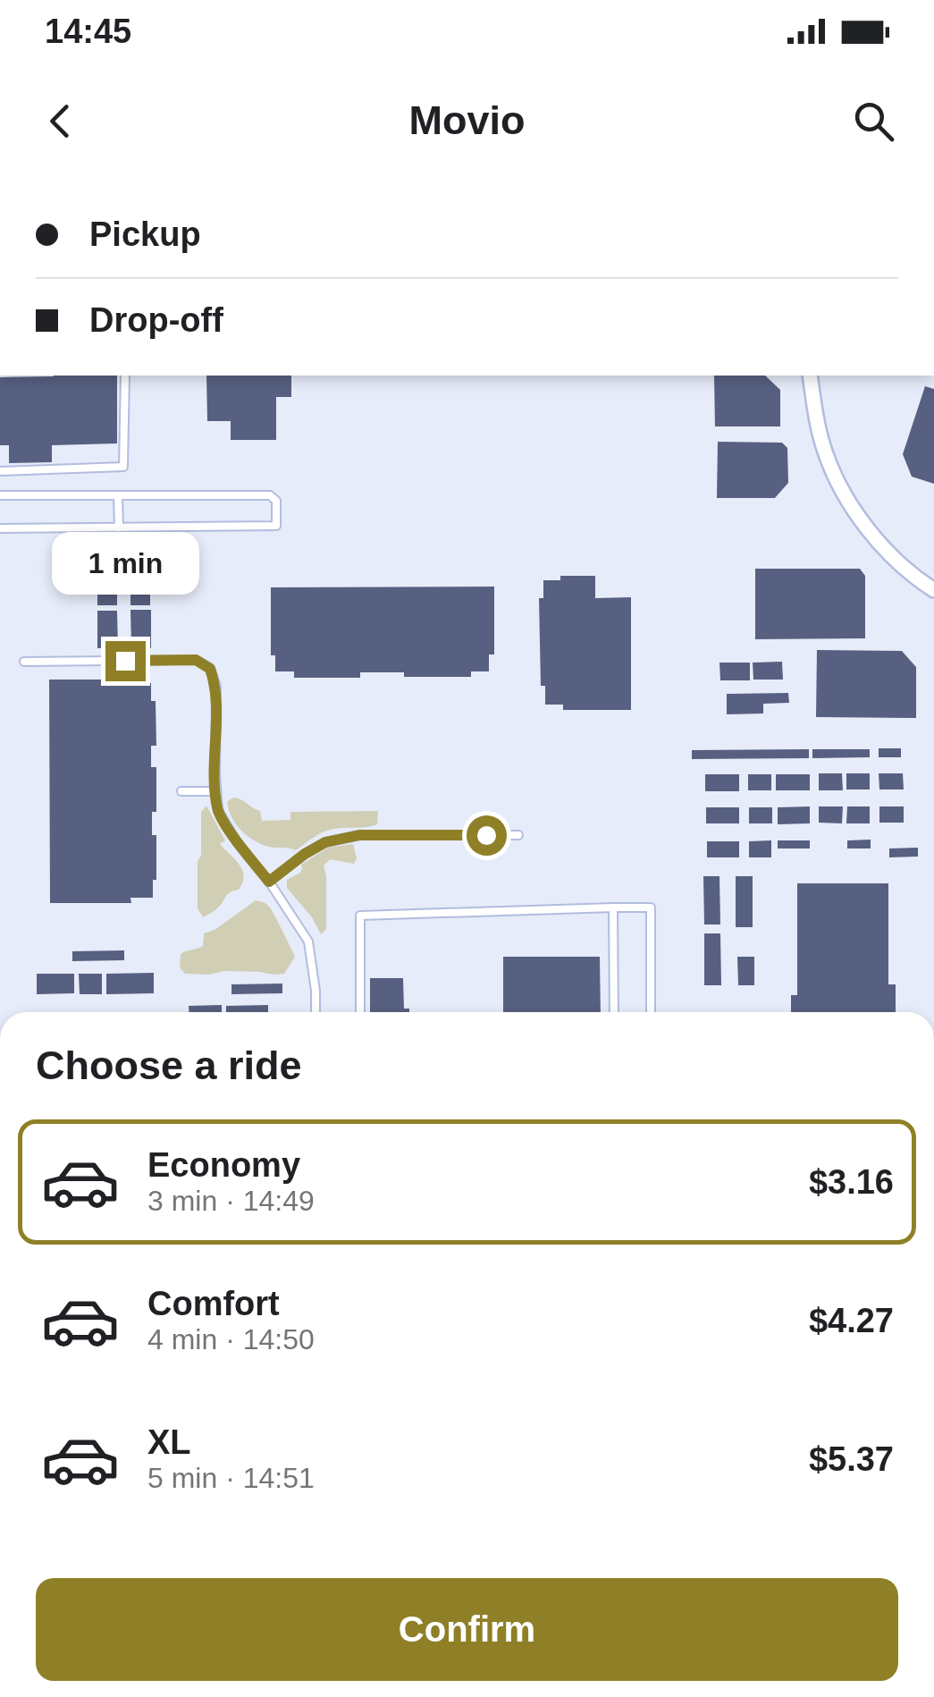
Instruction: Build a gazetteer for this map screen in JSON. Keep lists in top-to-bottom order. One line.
{"page":{"status":"14:45","header":"Movio","banner":["Pickup","Drop-off"],"bubble":"1 min","heading":"Choose a ride","list":[{"name":"Economy","note":"3 min · 14:49","value":"$3.16"},{"name":"Comfort","note":"4 min · 14:50","value":"$4.27"},{"name":"XL","note":"5 min · 14:51","value":"$5.37"}],"buttons":"Confirm"}}
